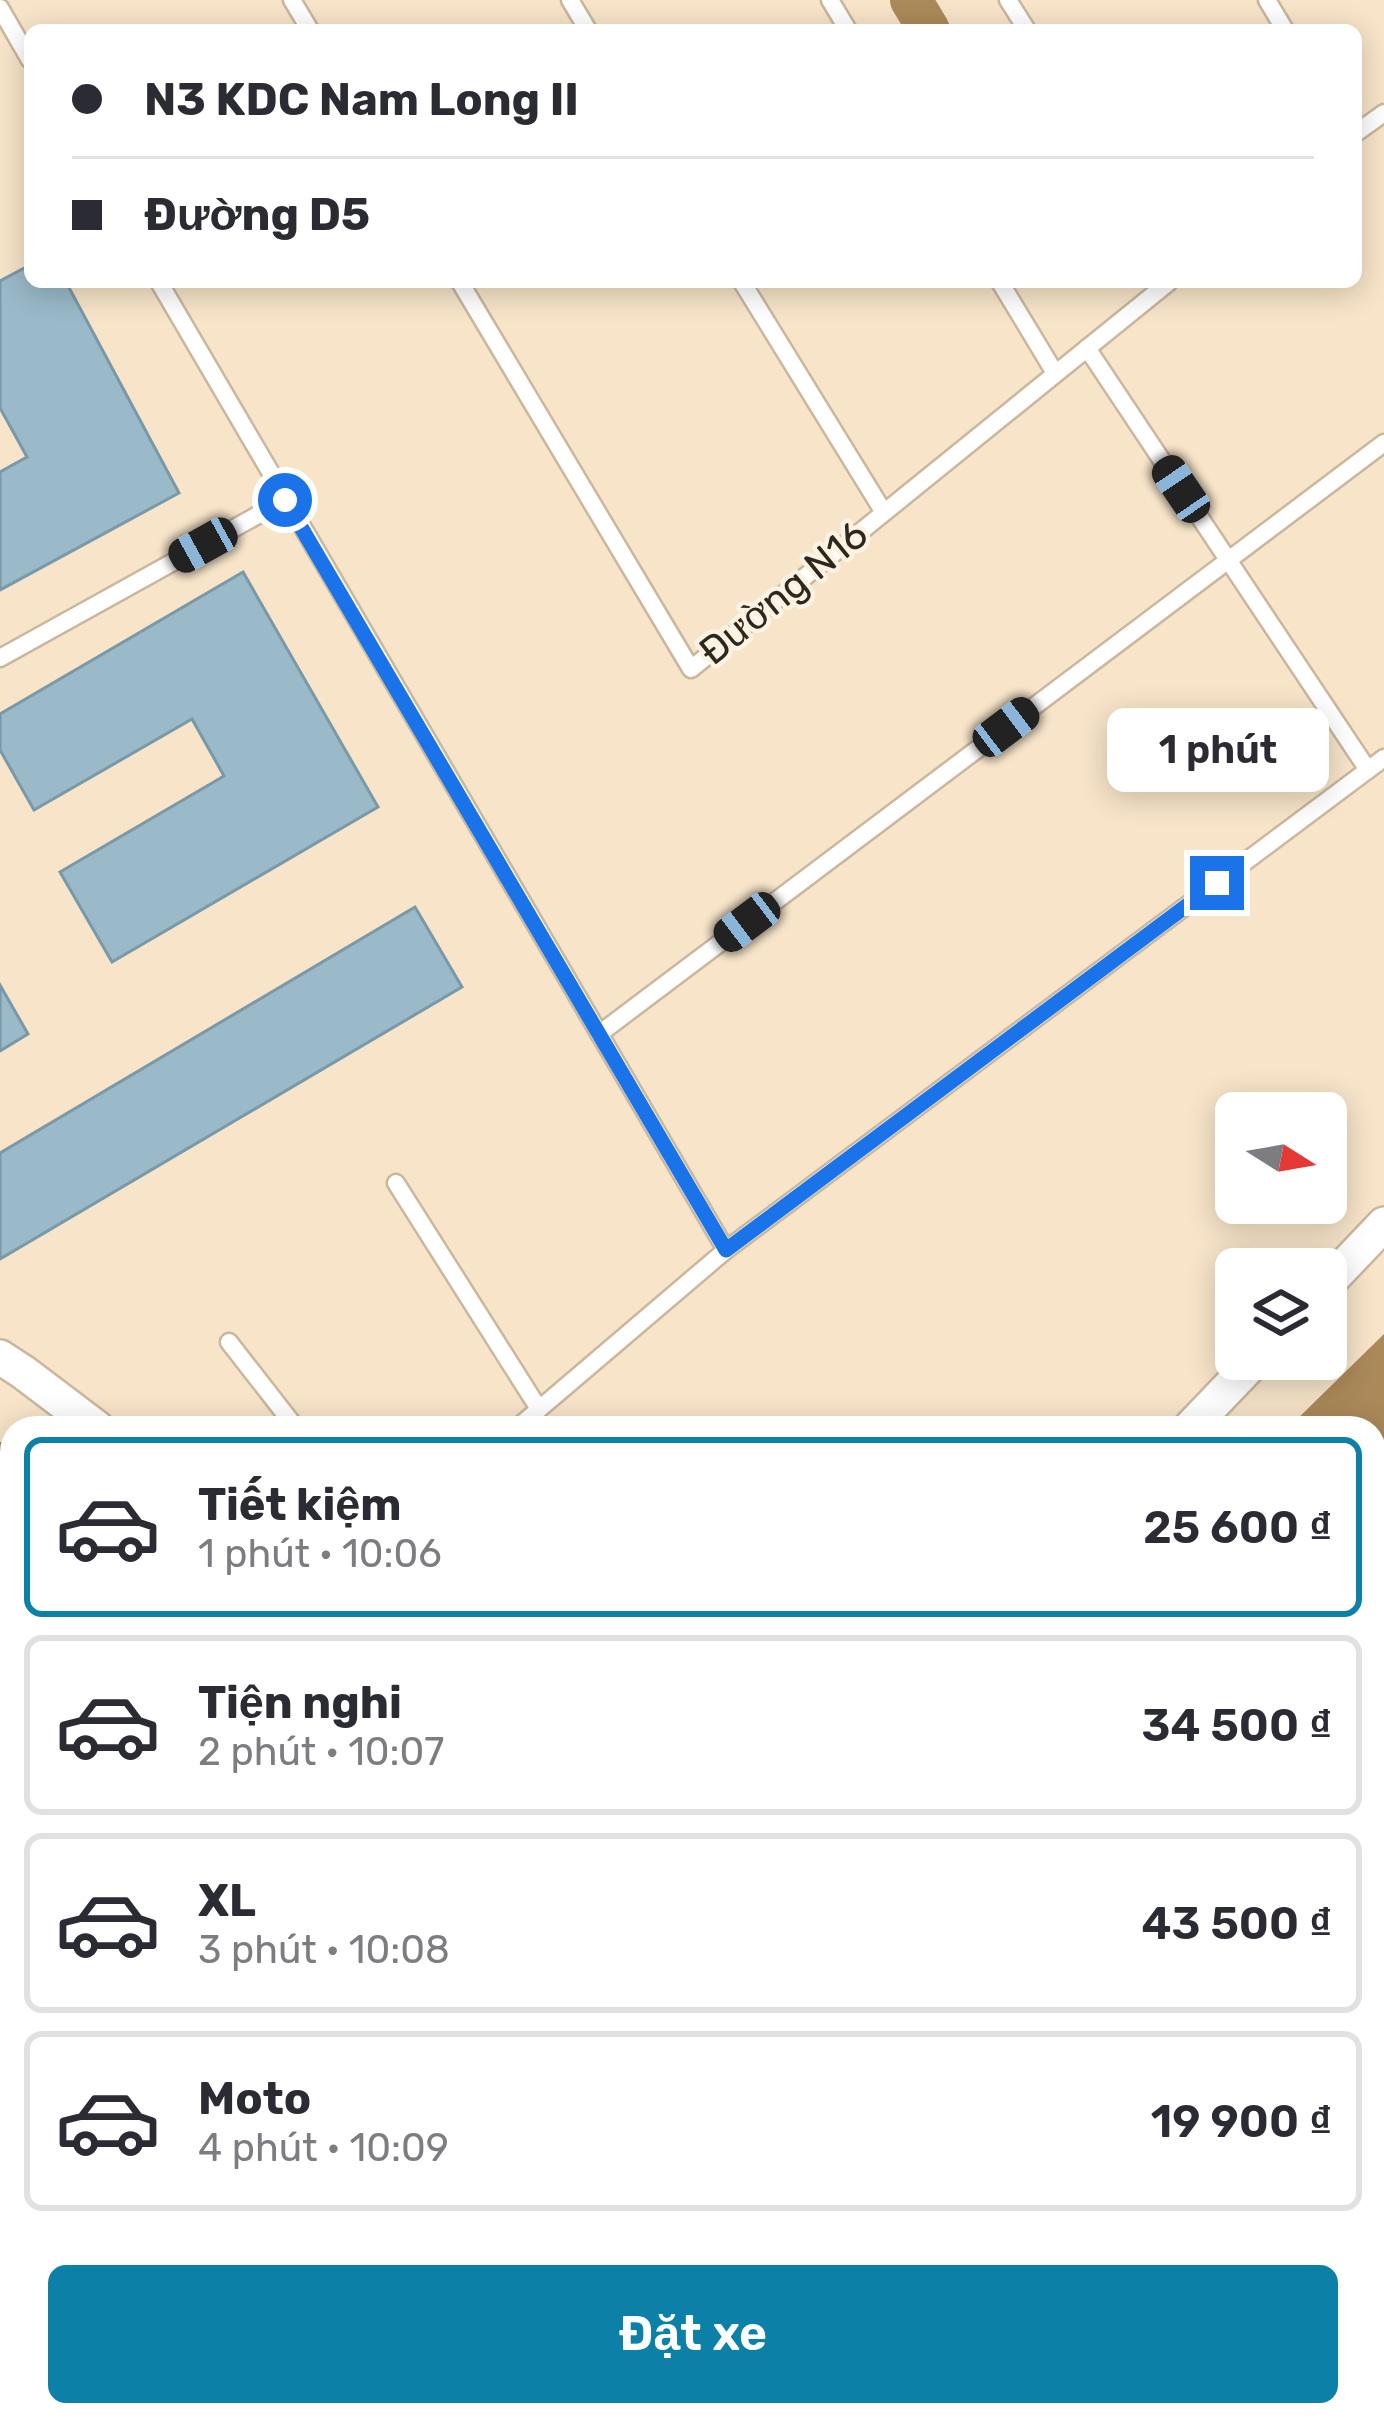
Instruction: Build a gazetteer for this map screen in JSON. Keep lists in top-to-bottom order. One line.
{"streets":{"lane":["Đường N16"]},"north":"right","page":{"banner":["N3 KDC Nam Long II","Đường D5"],"bubble":"1 phút","list":[{"name":"Tiết kiệm","note":"1 phút · 10:06","value":"25 600 ₫"},{"name":"Tiện nghi","note":"2 phút · 10:07","value":"34 500 ₫"},{"name":"XL","note":"3 phút · 10:08","value":"43 500 ₫"},{"name":"Moto","note":"4 phút · 10:09","value":"19 900 ₫"}],"buttons":"Đặt xe"}}
